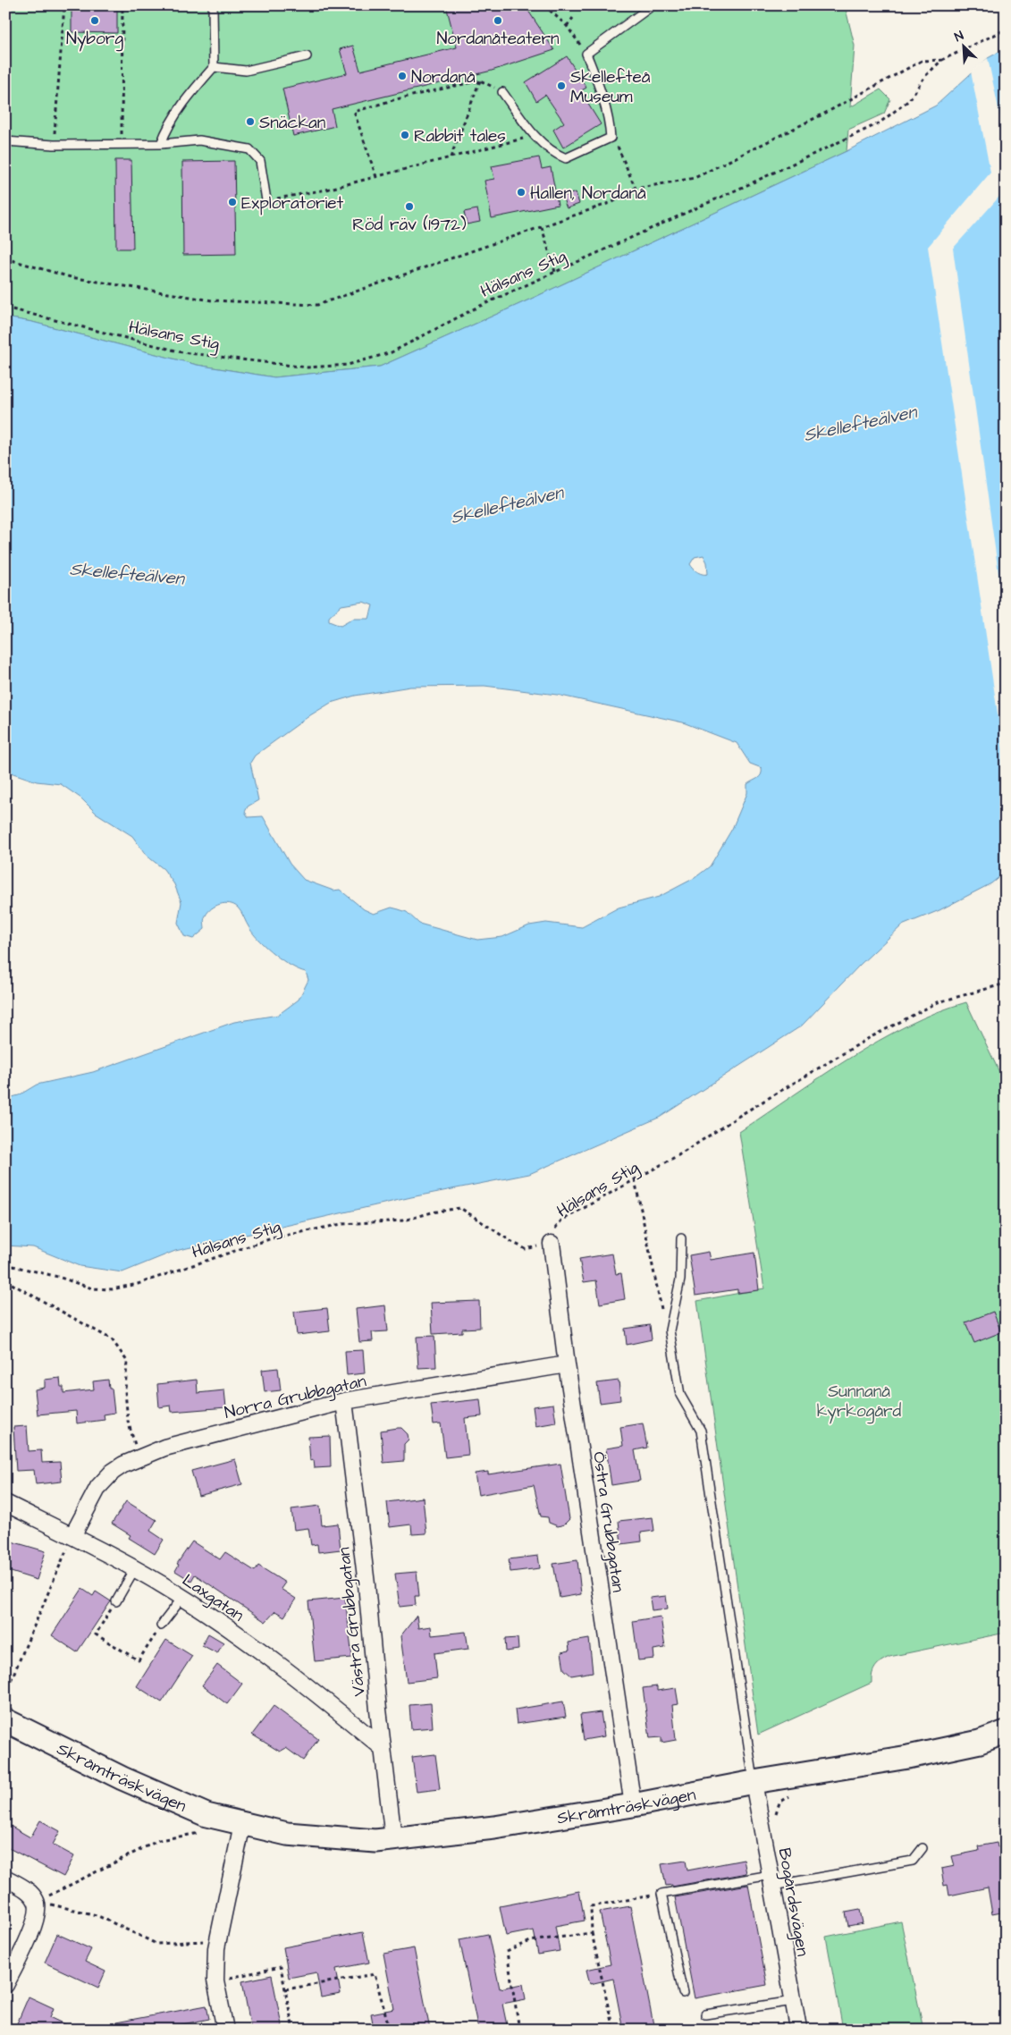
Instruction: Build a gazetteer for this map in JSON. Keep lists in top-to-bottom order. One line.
{"streets":{"main road":["Skråmträskvägen"],"street":["Norra Grubbgatan","Östra Grubbgatan","Laxgatan","Västra Grubbgatan","Bogårdsvägen"],"path":["Hälsans Stig"]},"crossings":[["Hälsans Stig","Östra Grubbgatan"],["Norra Grubbgatan","Östra Grubbgatan"],["Norra Grubbgatan","Laxgatan"],["Norra Grubbgatan","Västra Grubbgatan"],["Östra Grubbgatan","Skråmträskvägen"],["Laxgatan","Västra Grubbgatan"],["Västra Grubbgatan","Skråmträskvägen"],["Skråmträskvägen","Bogårdsvägen"]],"water":["Skellefteälven"],"parks":["Sunnanå kyrkogård"],"places":["Nyborg","Nordanåteatern","Nordanå","Skellefteå Museum","Snäckan","Rabbit tales","Hallen, Nordanå","Exploratoriet","Röd räv (1972)"],"north":"top left"}
